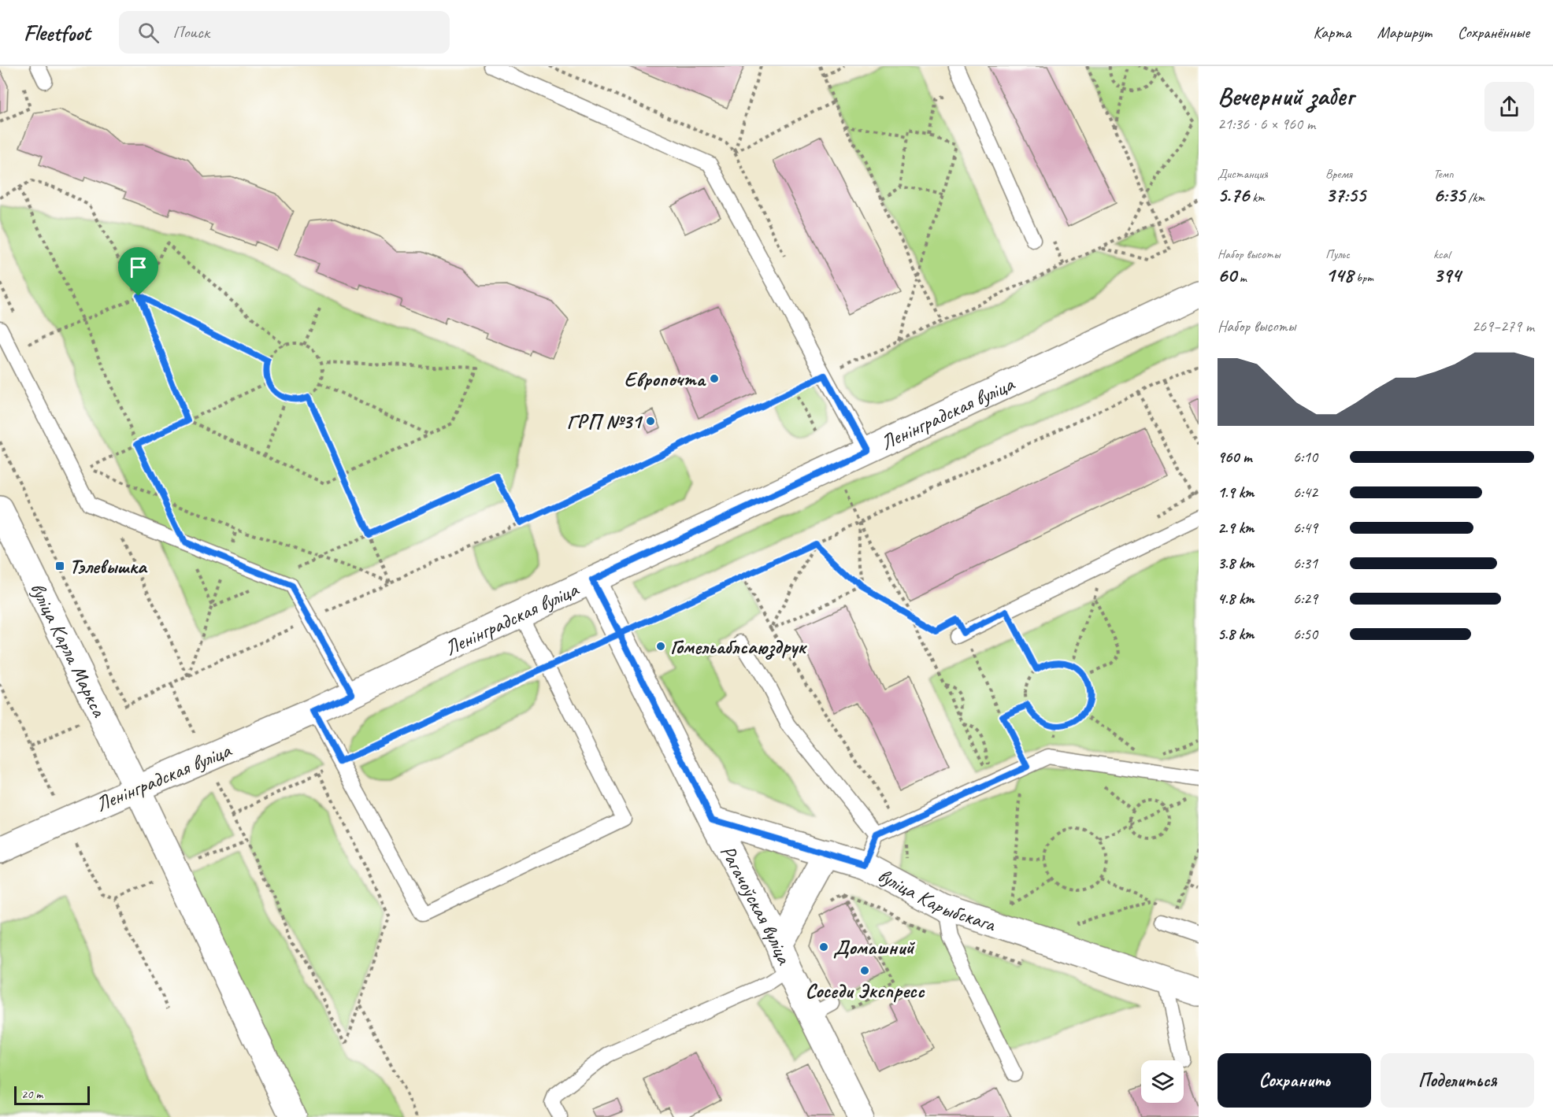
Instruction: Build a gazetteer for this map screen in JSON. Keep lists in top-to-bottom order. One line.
{"streets":{"main road":["Ленінградская вуліца","вуліца Карла Маркса","вуліца Карыбскага","Рагачоўская вуліца"]},"crossings":[["Ленінградская вуліца","вуліца Карла Маркса"],["вуліца Карыбскага","Рагачоўская вуліца"]],"places":{"other":["Европочта","ГРП №31","Гомельаблсаюздрук","Домашний","Соседи Экспресс"],"transit":["Тэлевышка"]},"scale_bar":"20 m","page":{"header":"Fleetfoot","search":"Поиск","nav":["Карта","Маршрут","Сохранённые"],"heading":["Вечерний забег","21:36 · 6 × 960 m"],"stats":[["Дистанция","5.76 km"],["Время","37:55"],["Темп","6:35 /km"],["Набор высоты","60 m"],["Пульс","148 bpm"],["kcal","394"]],"chart":["Набор высоты","269–279 m"],"list":[{"name":"960 m","note":"6:10"},{"name":"1.9 km","note":"6:42"},{"name":"2.9 km","note":"6:49"},{"name":"3.8 km","note":"6:31"},{"name":"4.8 km","note":"6:29"},{"name":"5.8 km","note":"6:50"}],"buttons":["Сохранить","Поделиться"],"scale":"20 m"}}
